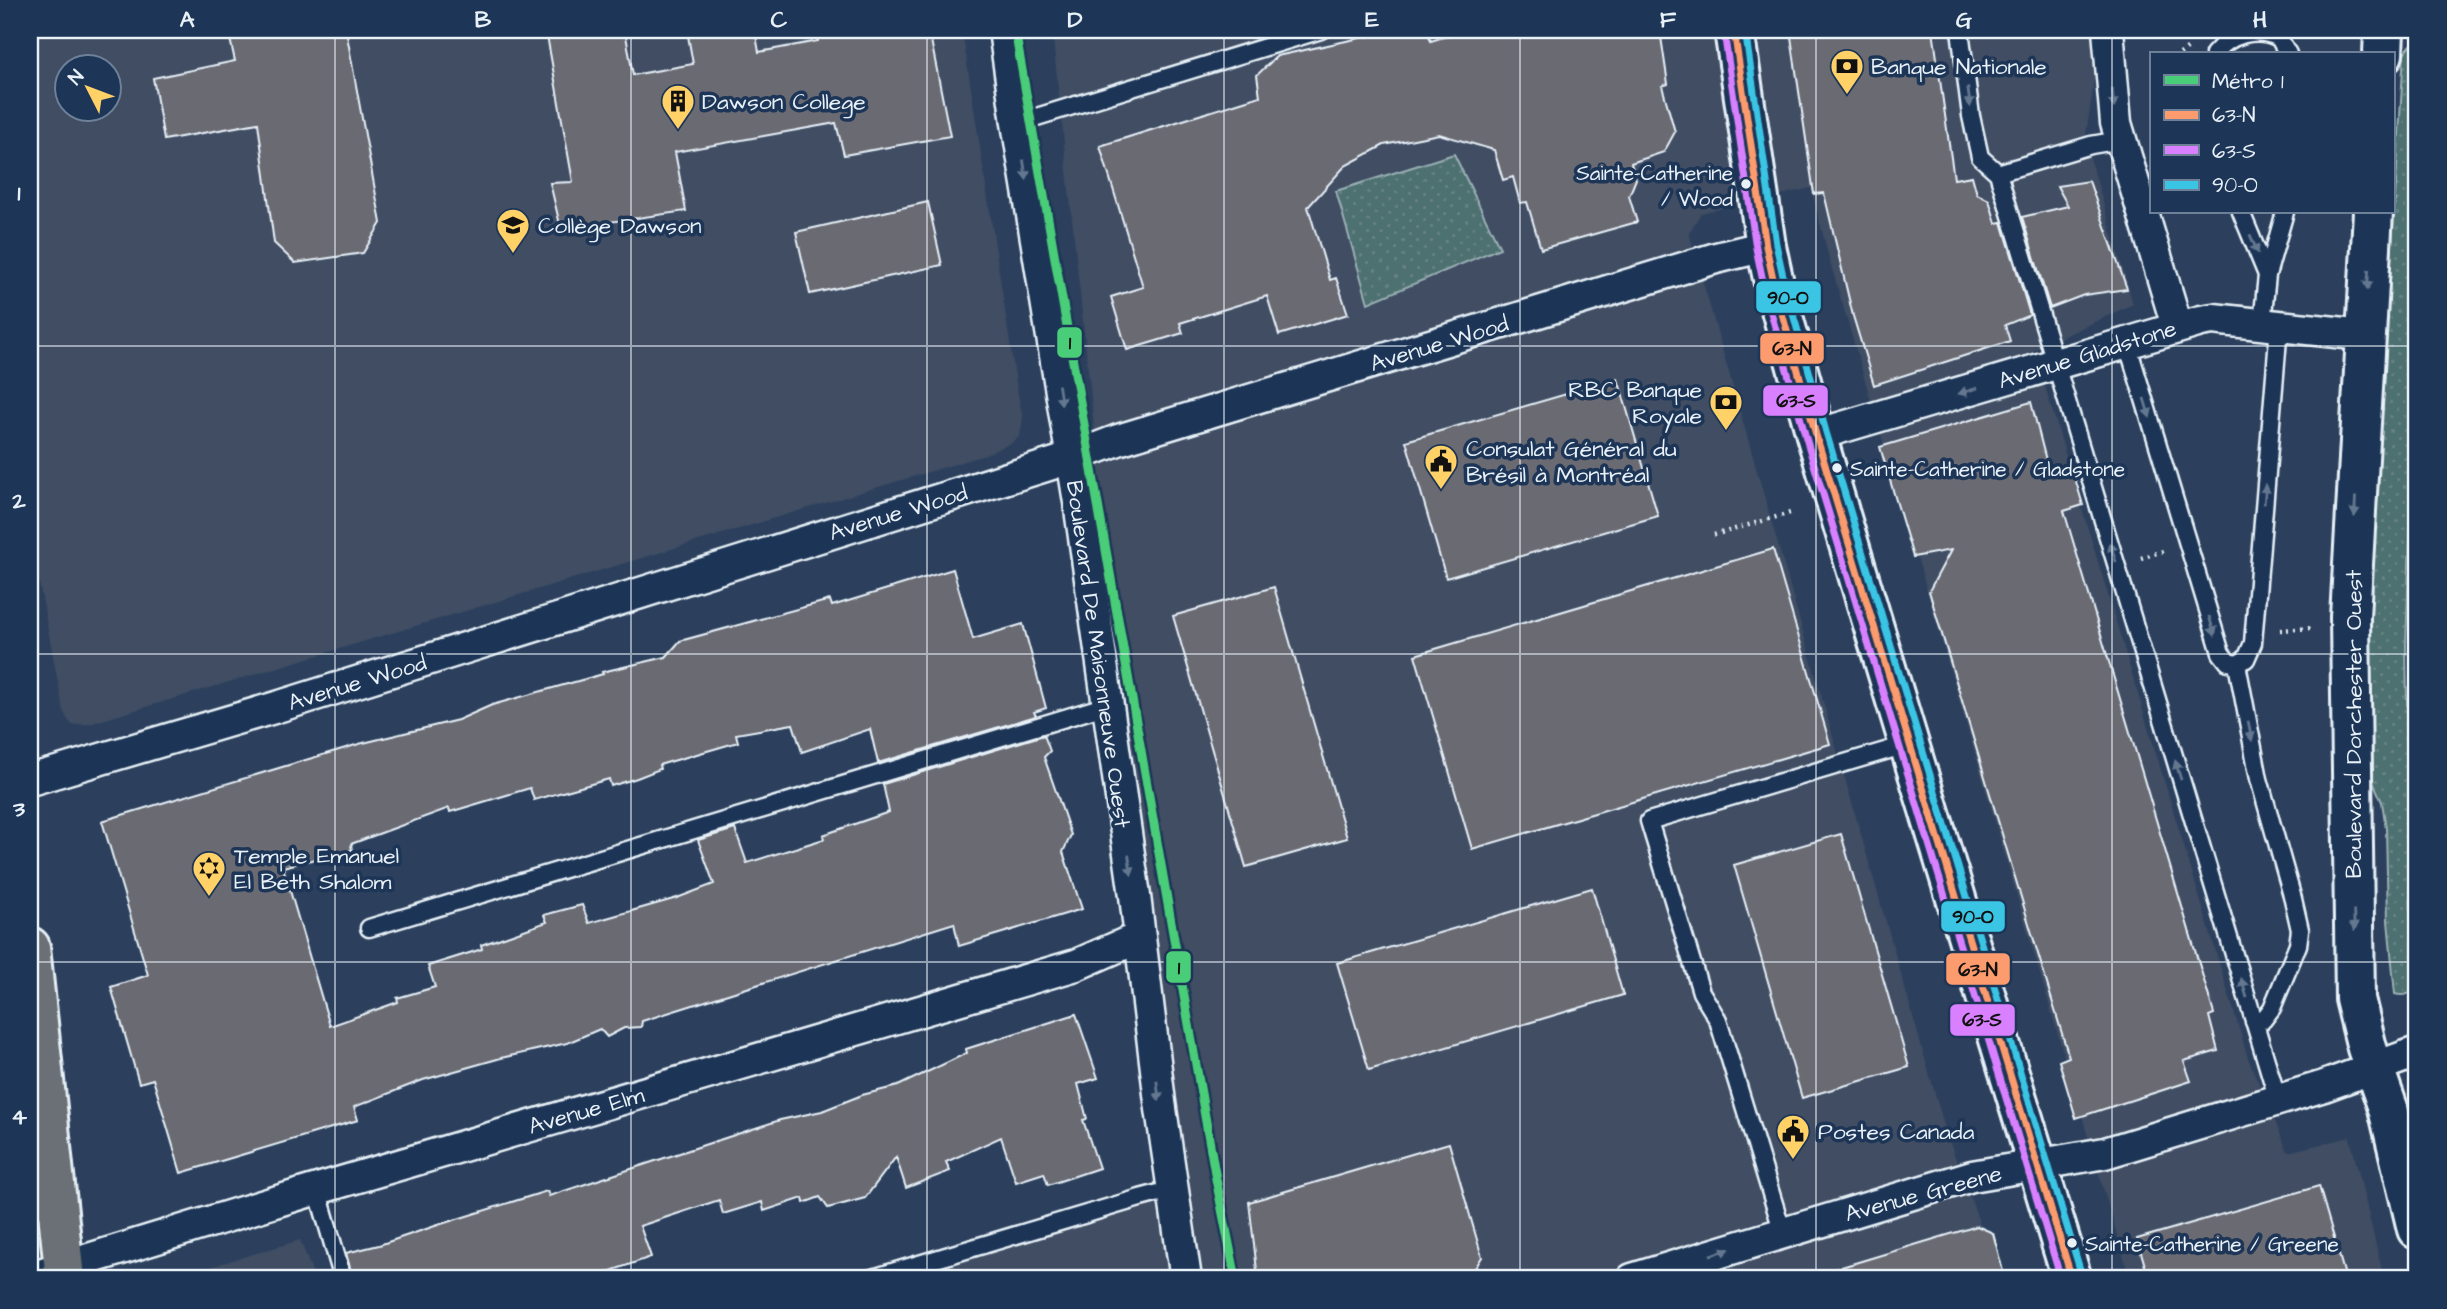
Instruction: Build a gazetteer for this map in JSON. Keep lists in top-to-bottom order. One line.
{"streets":{"street":["Avenue Wood","Avenue Gladstone","Boulevard De Maisonneuve Ouest","Boulevard Dorchester Ouest","Avenue Elm","Avenue Greene"]},"crossings":[["Avenue Wood","Boulevard De Maisonneuve Ouest"],["Avenue Gladstone","Boulevard Dorchester Ouest"],["Boulevard De Maisonneuve Ouest","Avenue Elm"],["Boulevard Dorchester Ouest","Avenue Greene"]],"one_way":["Avenue Gladstone","Boulevard De Maisonneuve Ouest","Boulevard Dorchester Ouest"],"places":{"bank":["Banque Nationale","RBC Banque Royale"],"building":["Dawson College"],"other":["Sainte-Catherine / Wood","Sainte-Catherine / Gladstone","Sainte-Catherine / Greene"],"school or university":["Collège Dawson"],"public building":["Consulat Général du Brésil à Montréal","Postes Canada"],"synagogue":["Temple Emanuel El Beth Shalom"]},"lines":["metro line 1","transit line 63-N","transit line 90-O","transit line 63-S"],"legend":["Métro 1","63-N","63-S","90-O"],"north":"top left","grid":{"columns":["A","B","C","D","E","F","G","H"],"rows":["1","2","3","4"]}}
